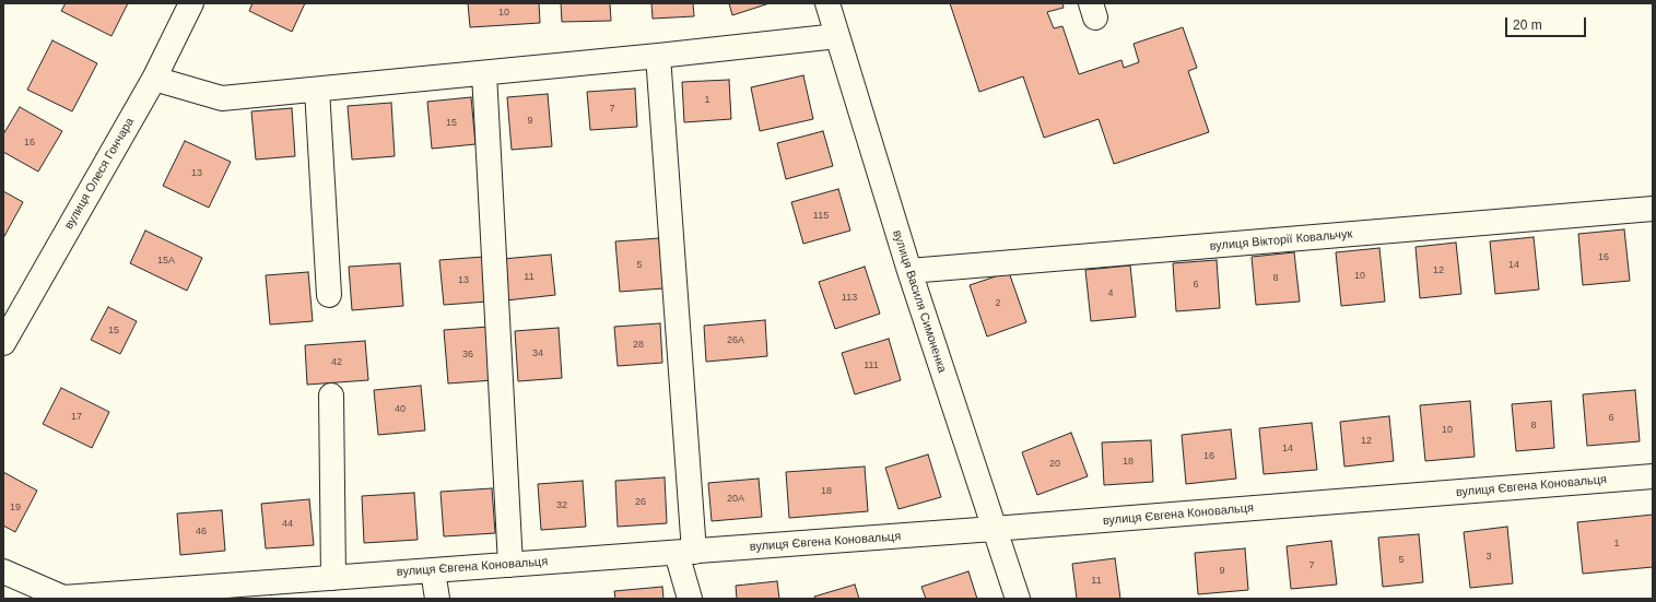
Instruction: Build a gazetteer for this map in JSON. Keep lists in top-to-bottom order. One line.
{"streets":{"street":["вулиця Олеся Гончара","вулиця Вікторії Ковальчук","вулиця Василя Симоненка","вулиця Євгена Коновальця"]},"crossings":[["вулиця Вікторії Ковальчук","вулиця Василя Симоненка"],["вулиця Василя Симоненка","вулиця Євгена Коновальця"]],"house_numbers":["10","1","7","9","15","16","13","115","16","15А","5","14","12","10","11","8","13","6","4","113","2","15","26А","28","34","36","42","111","40","17","6","8","10","12","14","16","18","20","18","20А","26","32","19","44","46","1","3","5","7","9","11"],"scale_bar":"20 m"}
